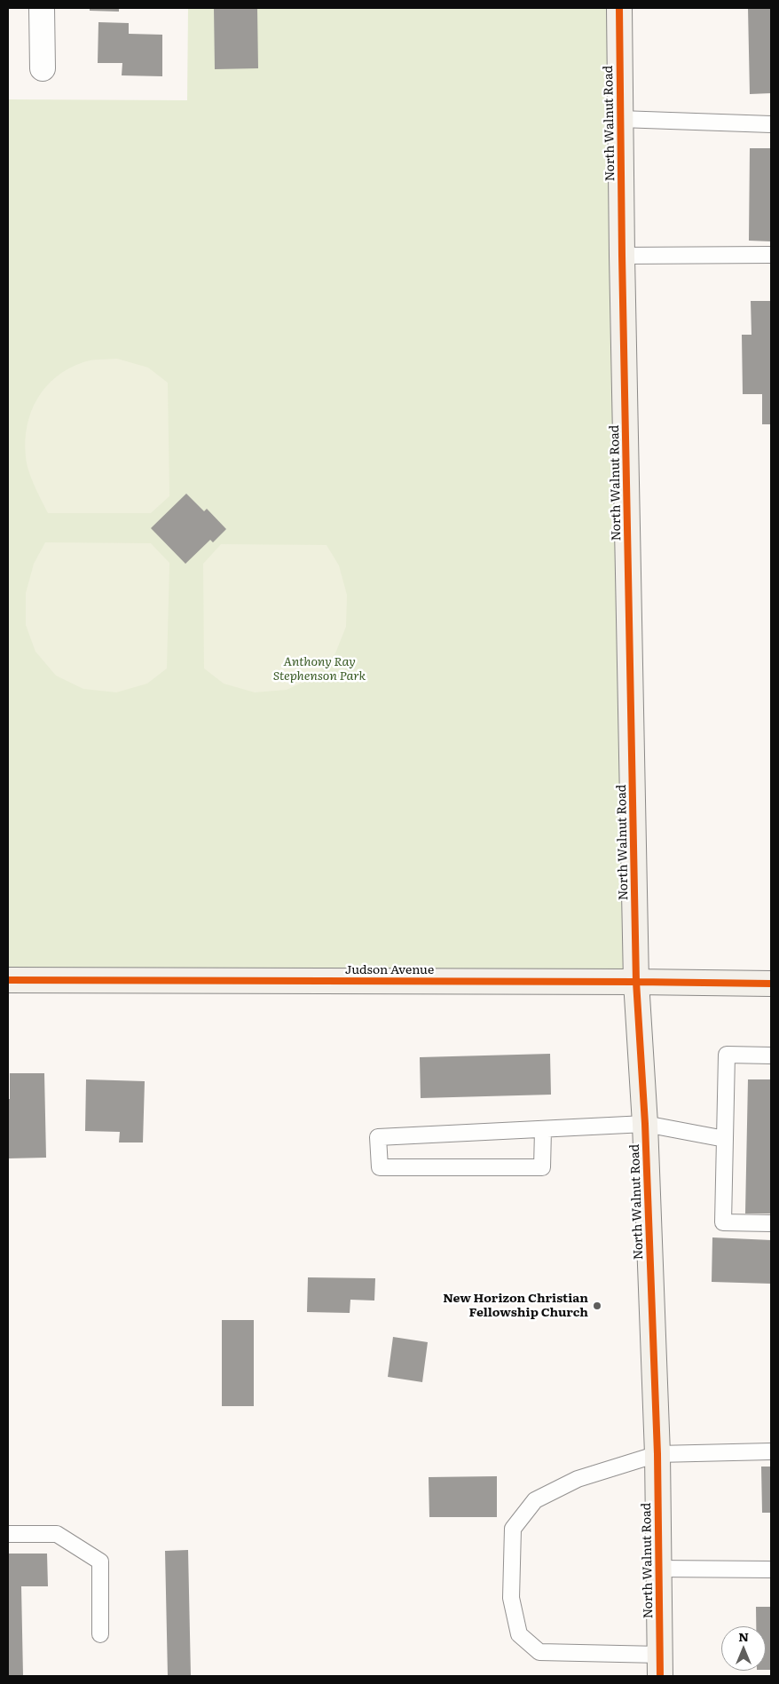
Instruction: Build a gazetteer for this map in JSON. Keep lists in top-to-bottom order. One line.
{"streets":{"street":["North Walnut Road","Judson Avenue"]},"crossings":[["North Walnut Road","Judson Avenue"]],"parks":["Anthony Ray Stephenson Park"],"places":["New Horizon Christian Fellowship Church"],"north":"top"}
